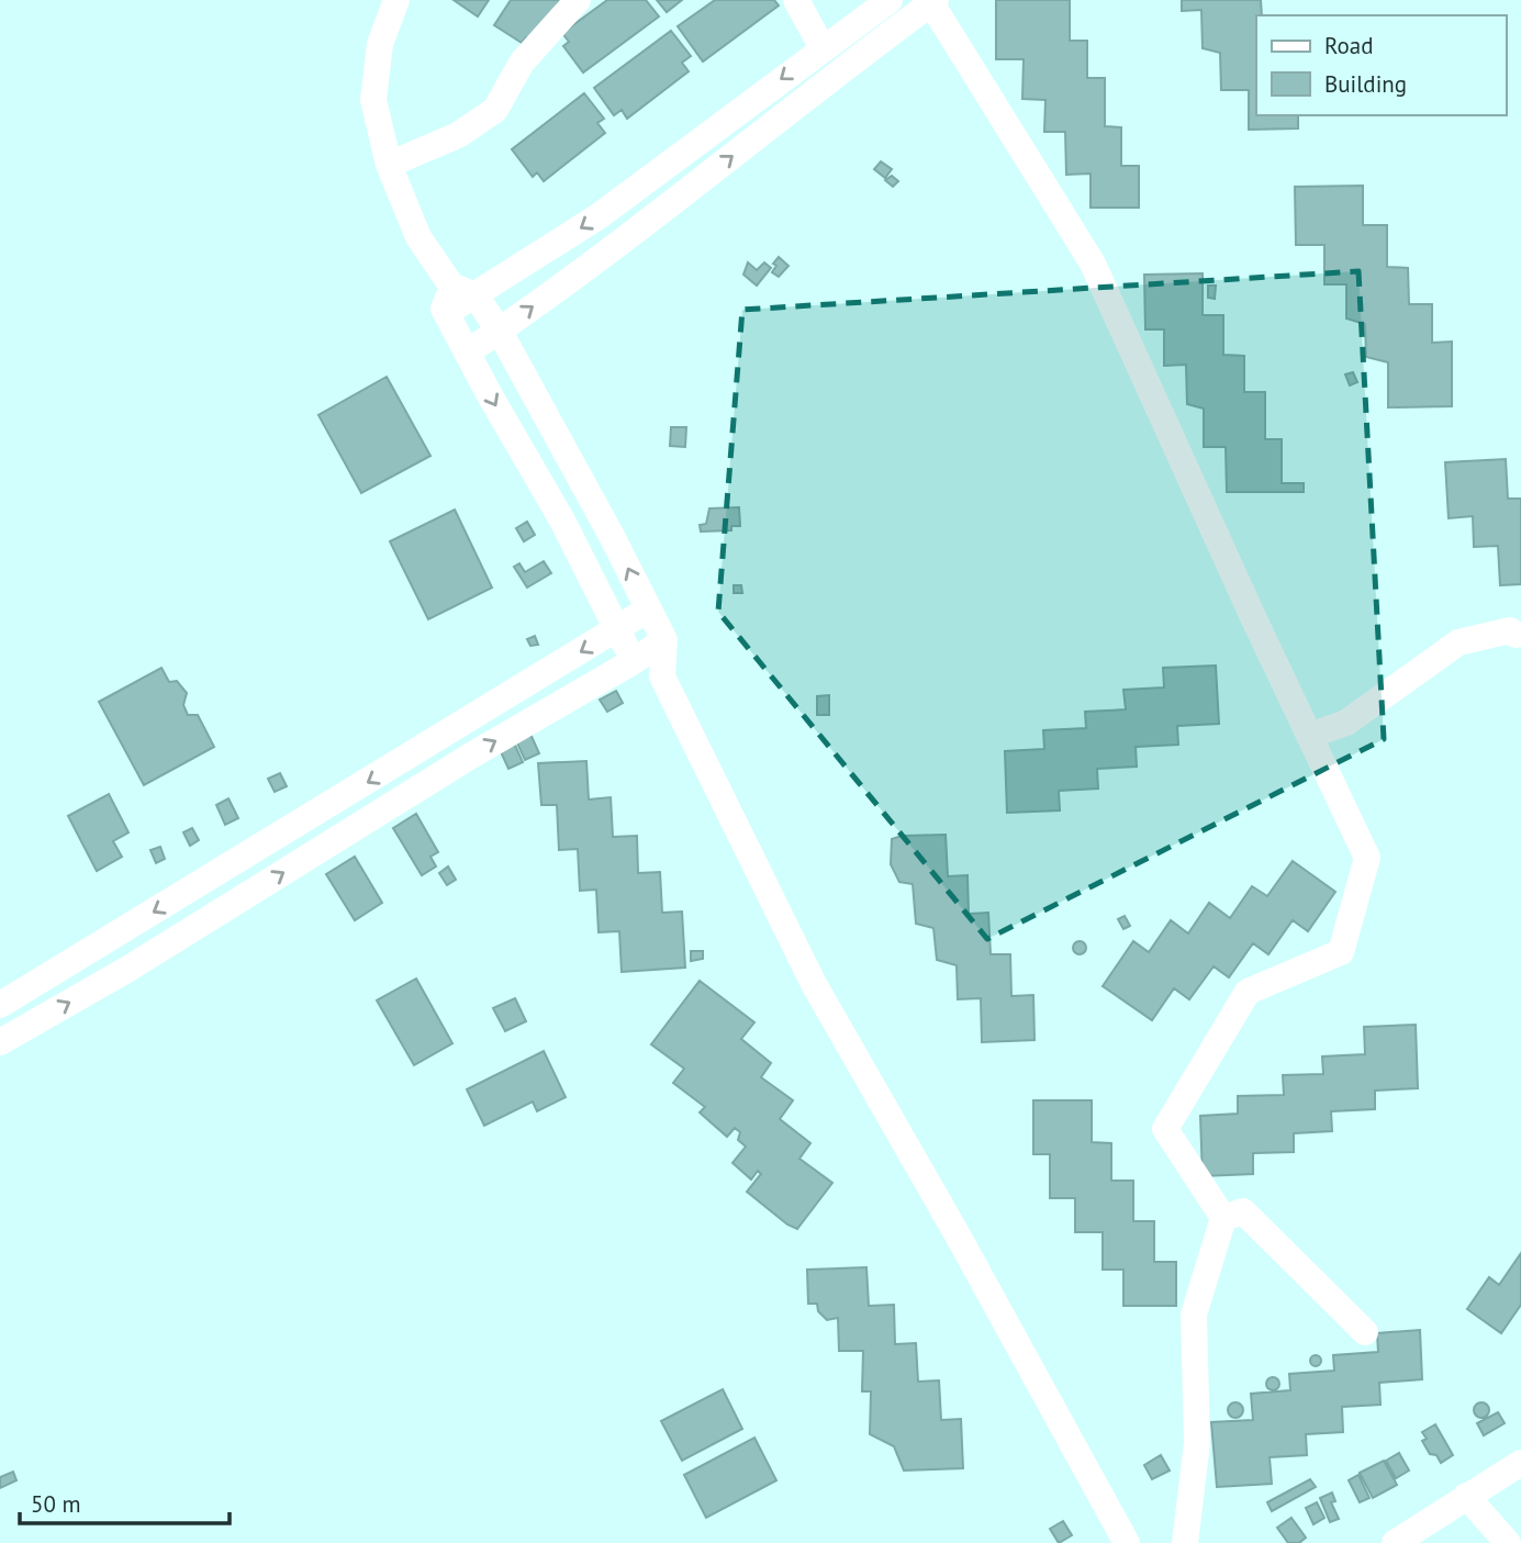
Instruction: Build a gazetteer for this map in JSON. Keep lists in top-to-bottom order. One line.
{"legend":["Road","Building"],"scale_bar":"50 m"}
